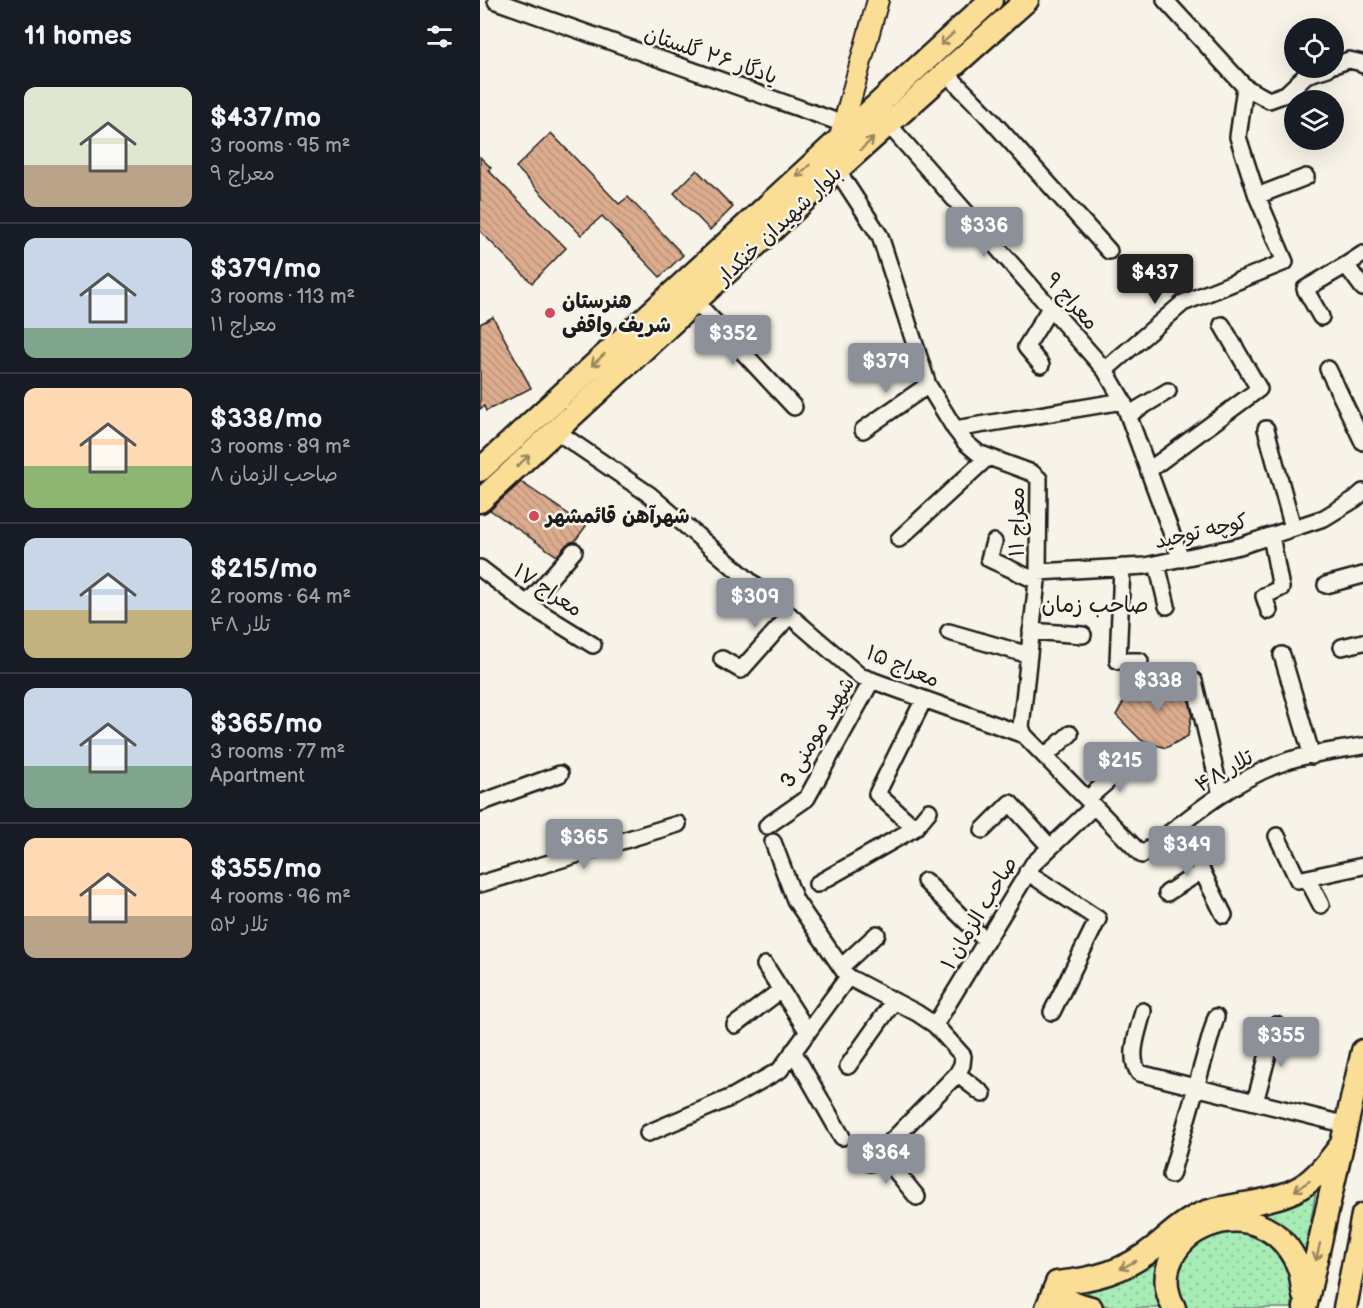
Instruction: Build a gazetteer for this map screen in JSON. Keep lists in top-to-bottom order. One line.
{"streets":{"highway":["بلوار شهیدان خنکدار"],"street":["یادگار ۲۶ گلستان","معراج ۹","معراج ۱۱","کوچه توحید","معراج ۱۷","معراج ۱۵","شهید مومنی 3","تلار ۴۸","صاحب الزمان ۱"]},"crossings":[["یادگار ۲۶ گلستان","بلوار شهیدان خنکدار"],["بلوار شهیدان خنکدار","معراج ۹"],["بلوار شهیدان خنکدار","معراج ۱۱"],["بلوار شهیدان خنکدار","معراج ۱۵"],["معراج ۹","کوچه توحید"],["معراج ۱۱","کوچه توحید"],["معراج ۱۱","معراج ۱۵"],["معراج ۱۱","تلار ۴۸"],["معراج ۱۵","شهید مومنی 3"],["معراج ۱۵","تلار ۴۸"],["تلار ۴۸","صاحب الزمان ۱"]],"districts":["صاحب زمان"],"places":["هنرستان شریف واقفی","شهرآهن قائمشهر"],"page":{"heading":"11 homes","list":[{"name":"$437/mo","note":"3 rooms · 95 m² · معراج ۹"},{"name":"$379/mo","note":"3 rooms · 113 m² · معراج ۱۱"},{"name":"$338/mo","note":"3 rooms · 89 m² · صاحب الزمان ۸"},{"name":"$215/mo","note":"2 rooms · 64 m² · تلار ۴۸"},{"name":"$365/mo","note":"3 rooms · 77 m² · Apartment"},{"name":"$355/mo","note":"4 rooms · 96 m² · تلار ۵۲"}],"price":["$336","$437","$352","$379","$309","$338","$215","$365","$349","$355","$364"]}}
